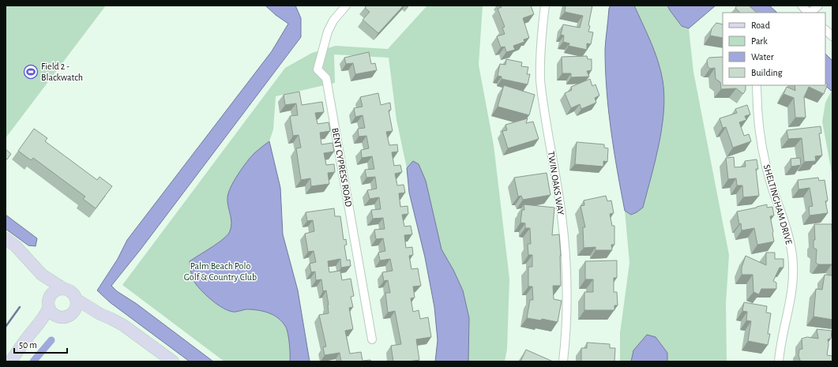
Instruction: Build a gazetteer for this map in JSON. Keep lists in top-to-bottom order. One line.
{"streets":{"street":["BENT CYPRESS ROAD","TWIN OAKS WAY","SHELTINGHAM DRIVE"]},"parks":["Palm Beach Polo Golf & Country Club"],"places":{"sports":["Field 2 - Blackwatch"]},"legend":["Road","Park","Water","Building"],"scale_bar":"50 m"}
